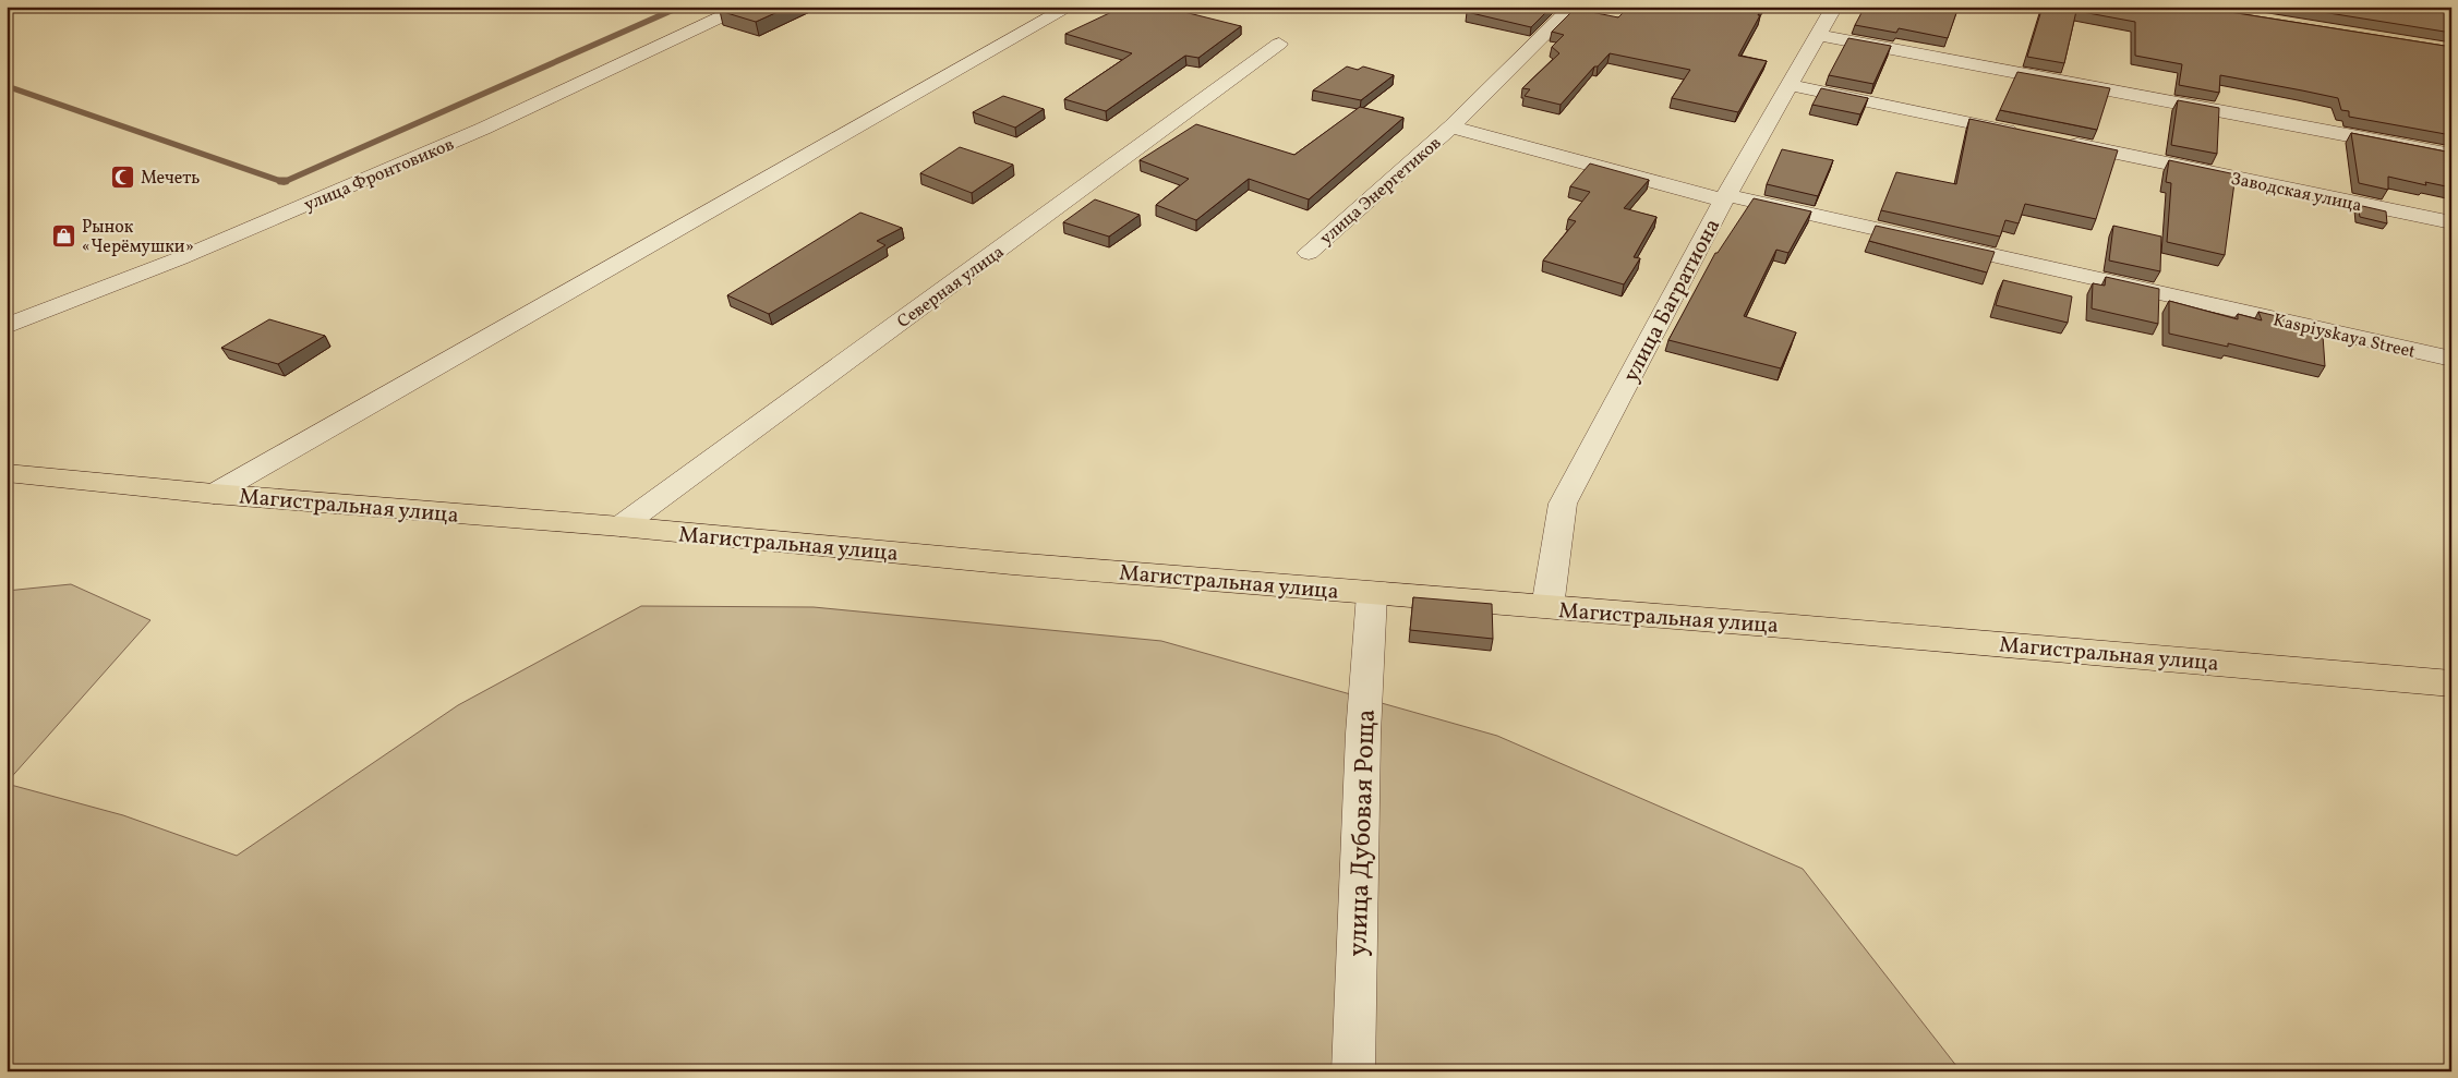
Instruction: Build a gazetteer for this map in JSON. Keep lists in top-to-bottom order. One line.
{"streets":{"main road":["Магистральная улица"],"street":["улица Фронтовиков","улица Энергетиков","Заводская улица","Северная улица","улица Багратиона","Kaspiyskaya Street","улица Дубовая Роща"]},"crossings":[["улица Энергетиков","улица Багратиона"],["улица Энергетиков","Kaspiyskaya Street"],["Северная улица","Магистральная улица"],["улица Багратиона","Kaspiyskaya Street"],["улица Багратиона","Магистральная улица"],["Магистральная улица","улица Дубовая Роща"]],"places":{"mosque":["Мечеть"],"shop":["Рынок «Черёмушки»"]}}
